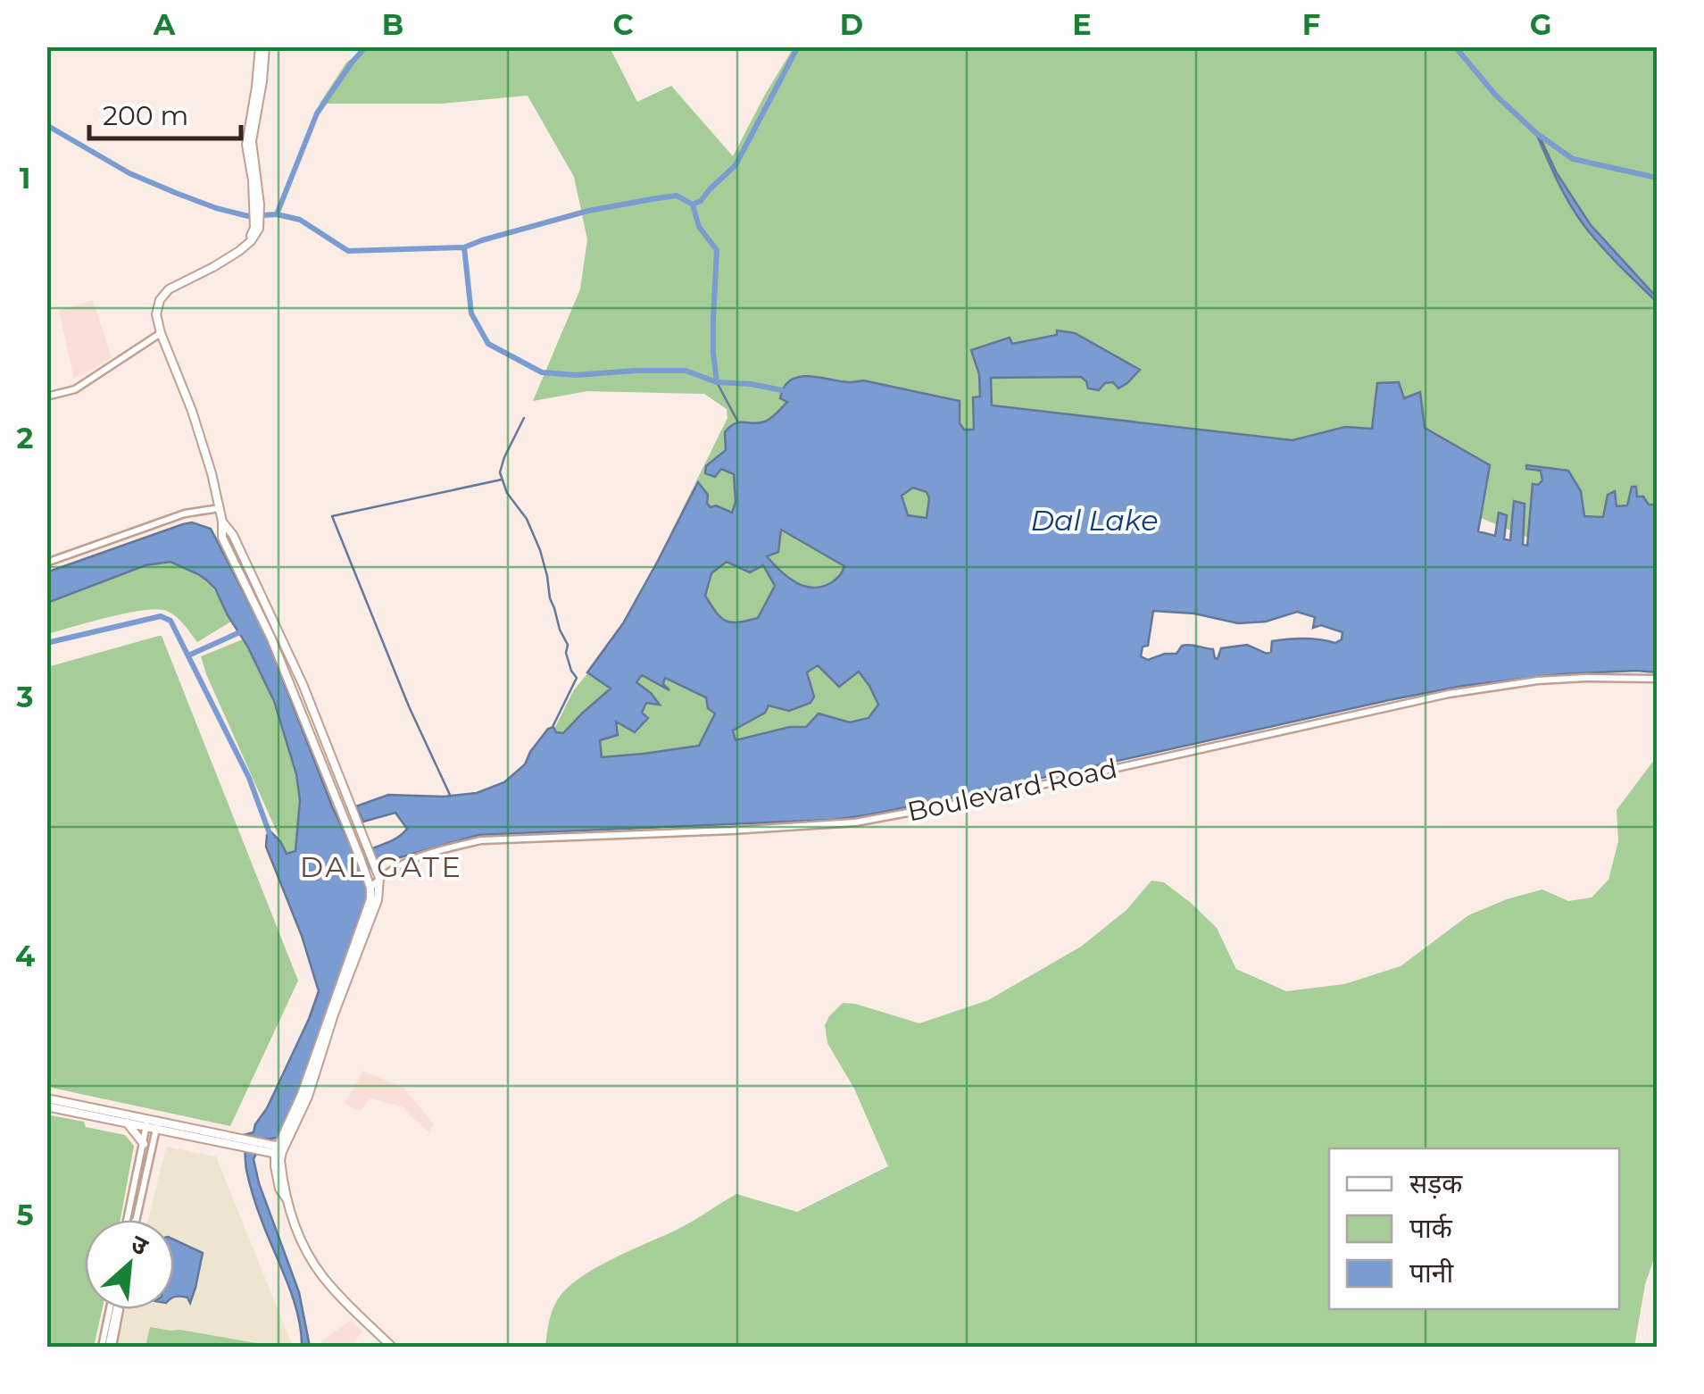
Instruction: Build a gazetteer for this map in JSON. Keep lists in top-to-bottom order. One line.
{"streets":{"main road":["Boulevard Road"]},"districts":["DAL GATE"],"water":["Dal Lake"],"legend":["सड़क","पार्क","पानी"],"scale_bar":"200 m","north":"top right","grid":{"columns":["A","B","C","D","E","F","G"],"rows":["1","2","3","4","5"]}}
